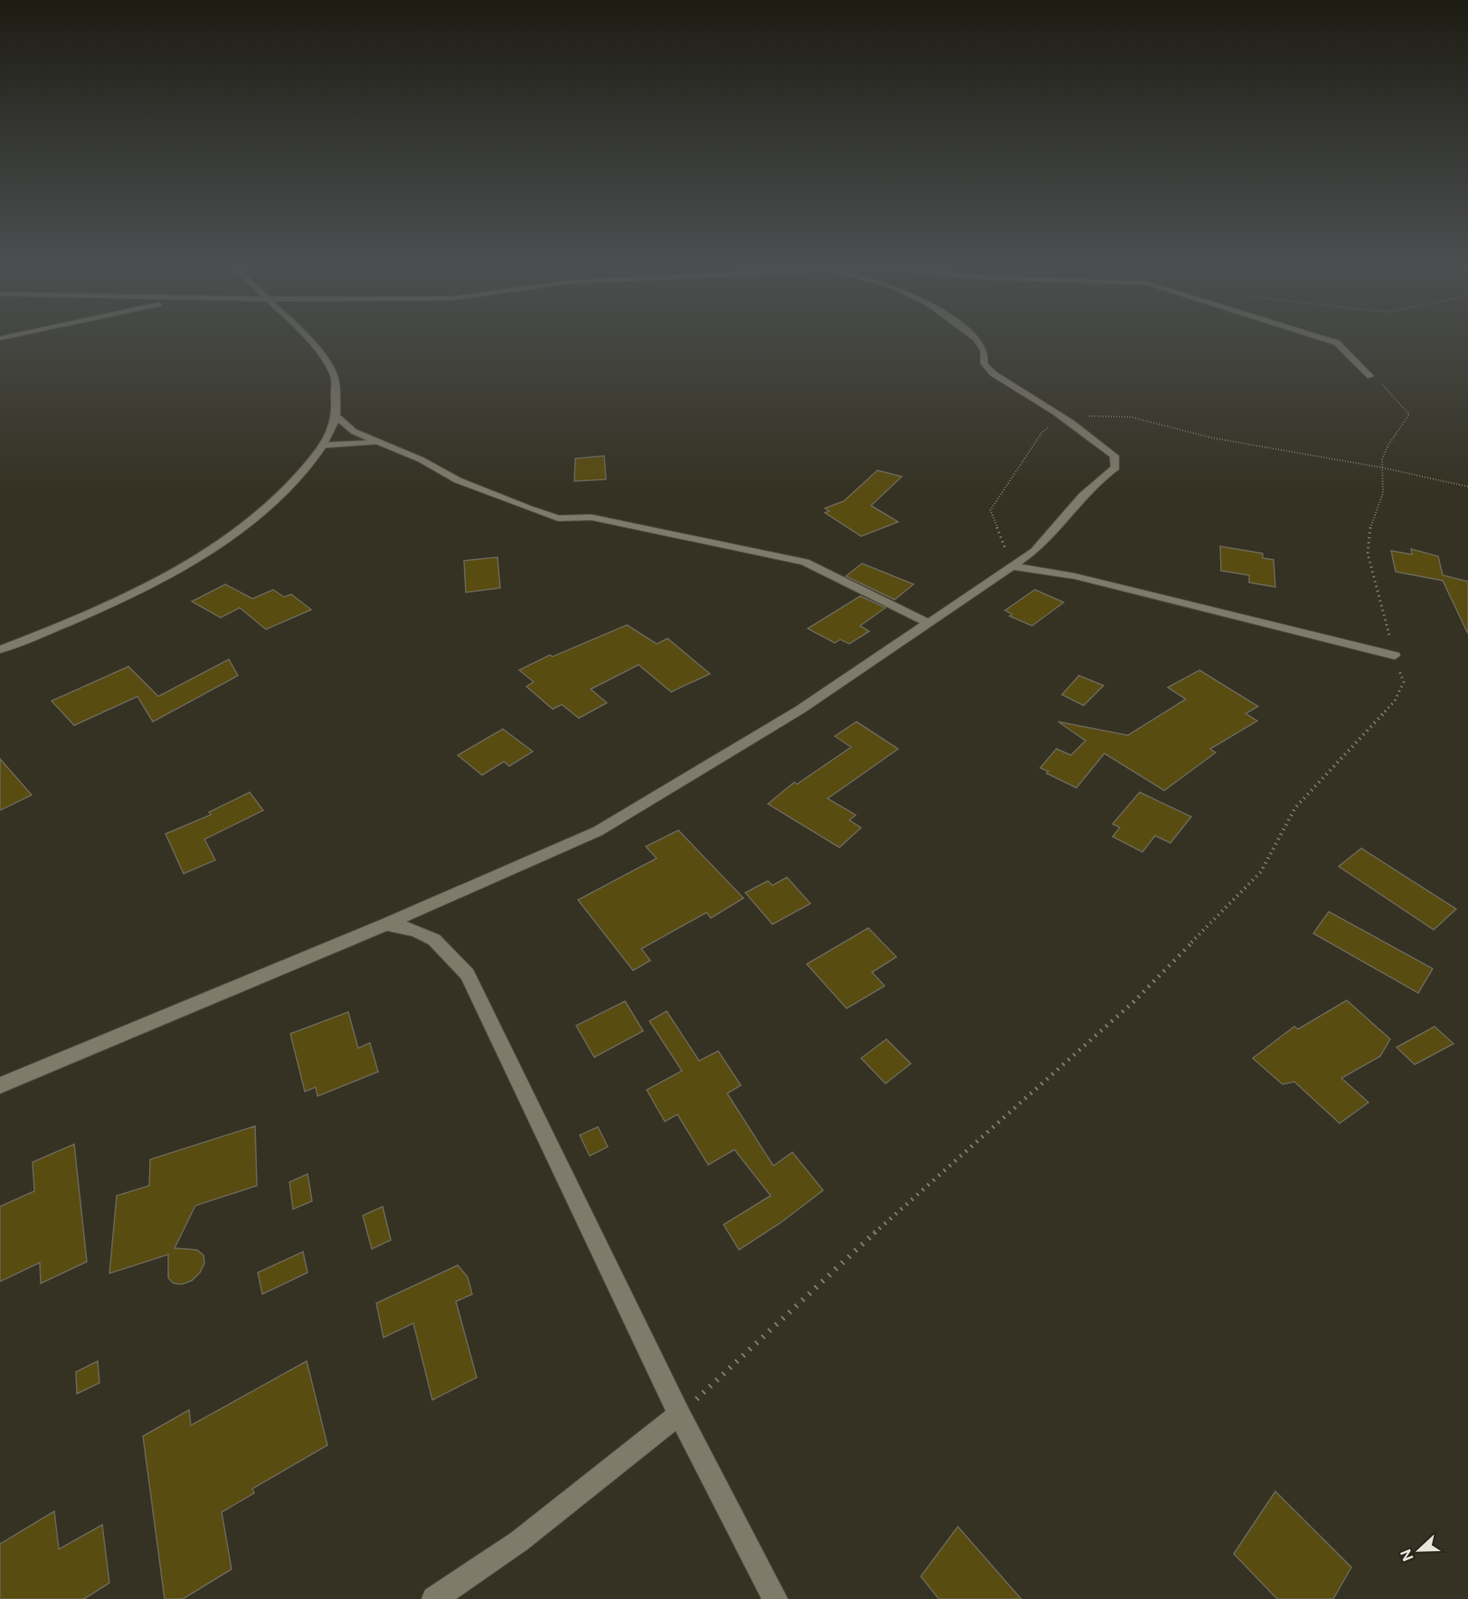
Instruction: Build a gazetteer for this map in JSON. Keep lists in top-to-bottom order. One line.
{"north":"left"}
